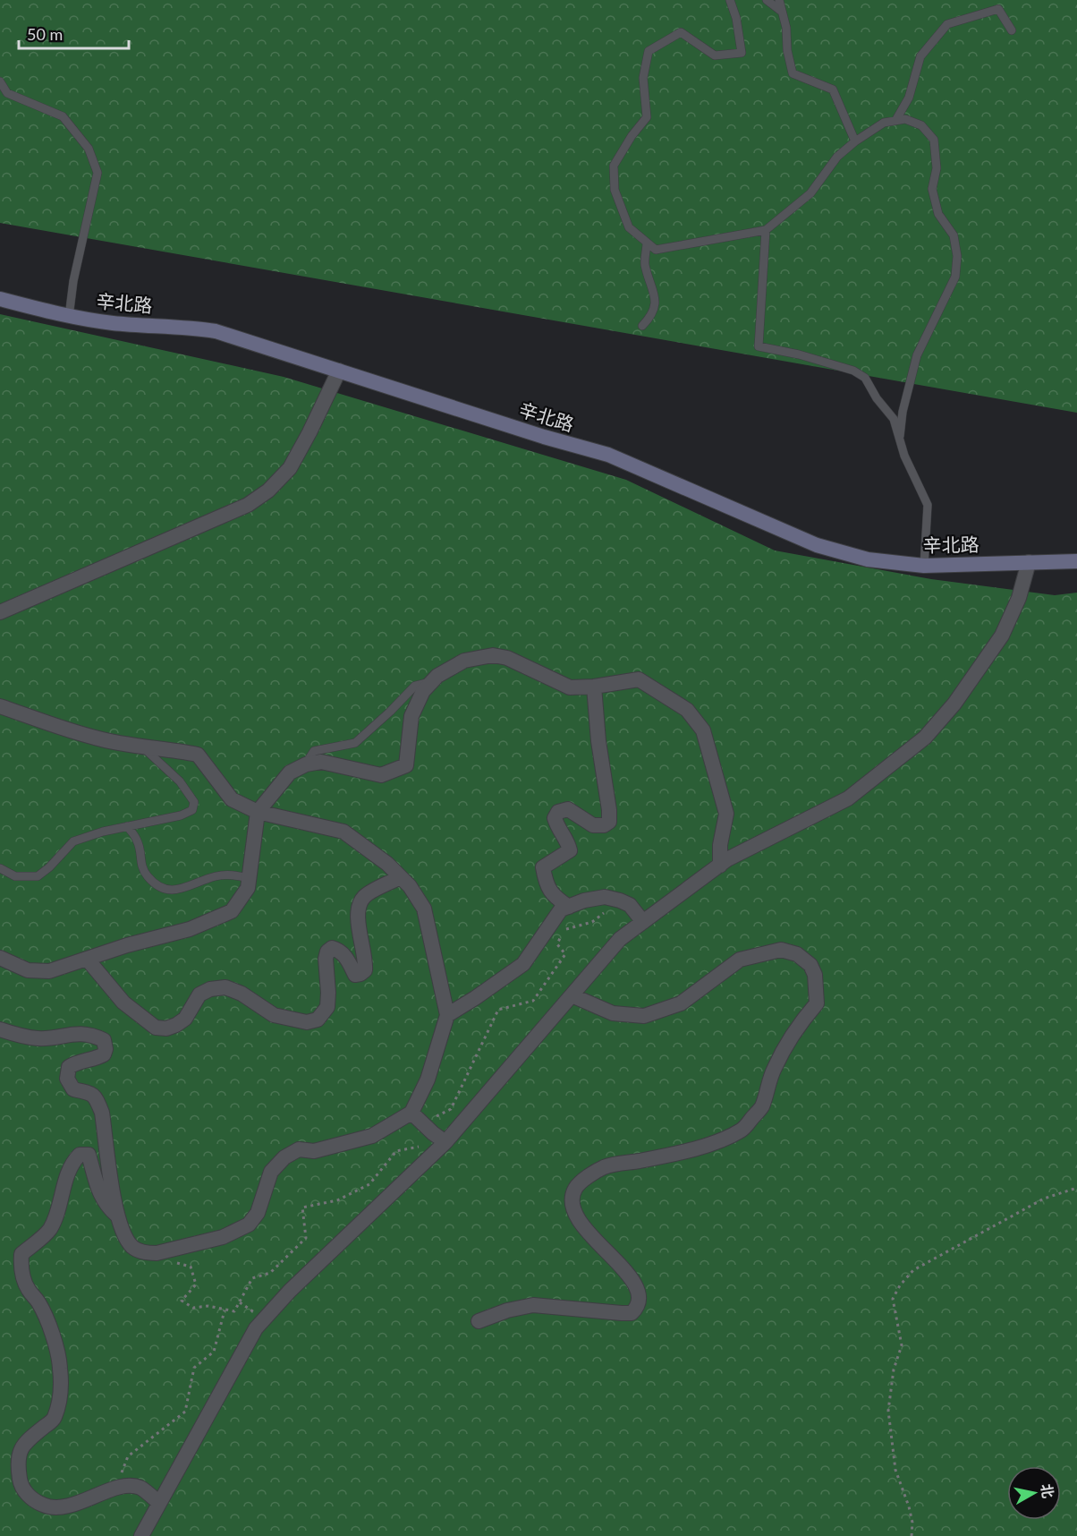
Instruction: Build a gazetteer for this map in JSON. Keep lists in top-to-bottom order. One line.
{"streets":{"main road":["辛北路"]},"scale_bar":"50 m","north":"right"}
